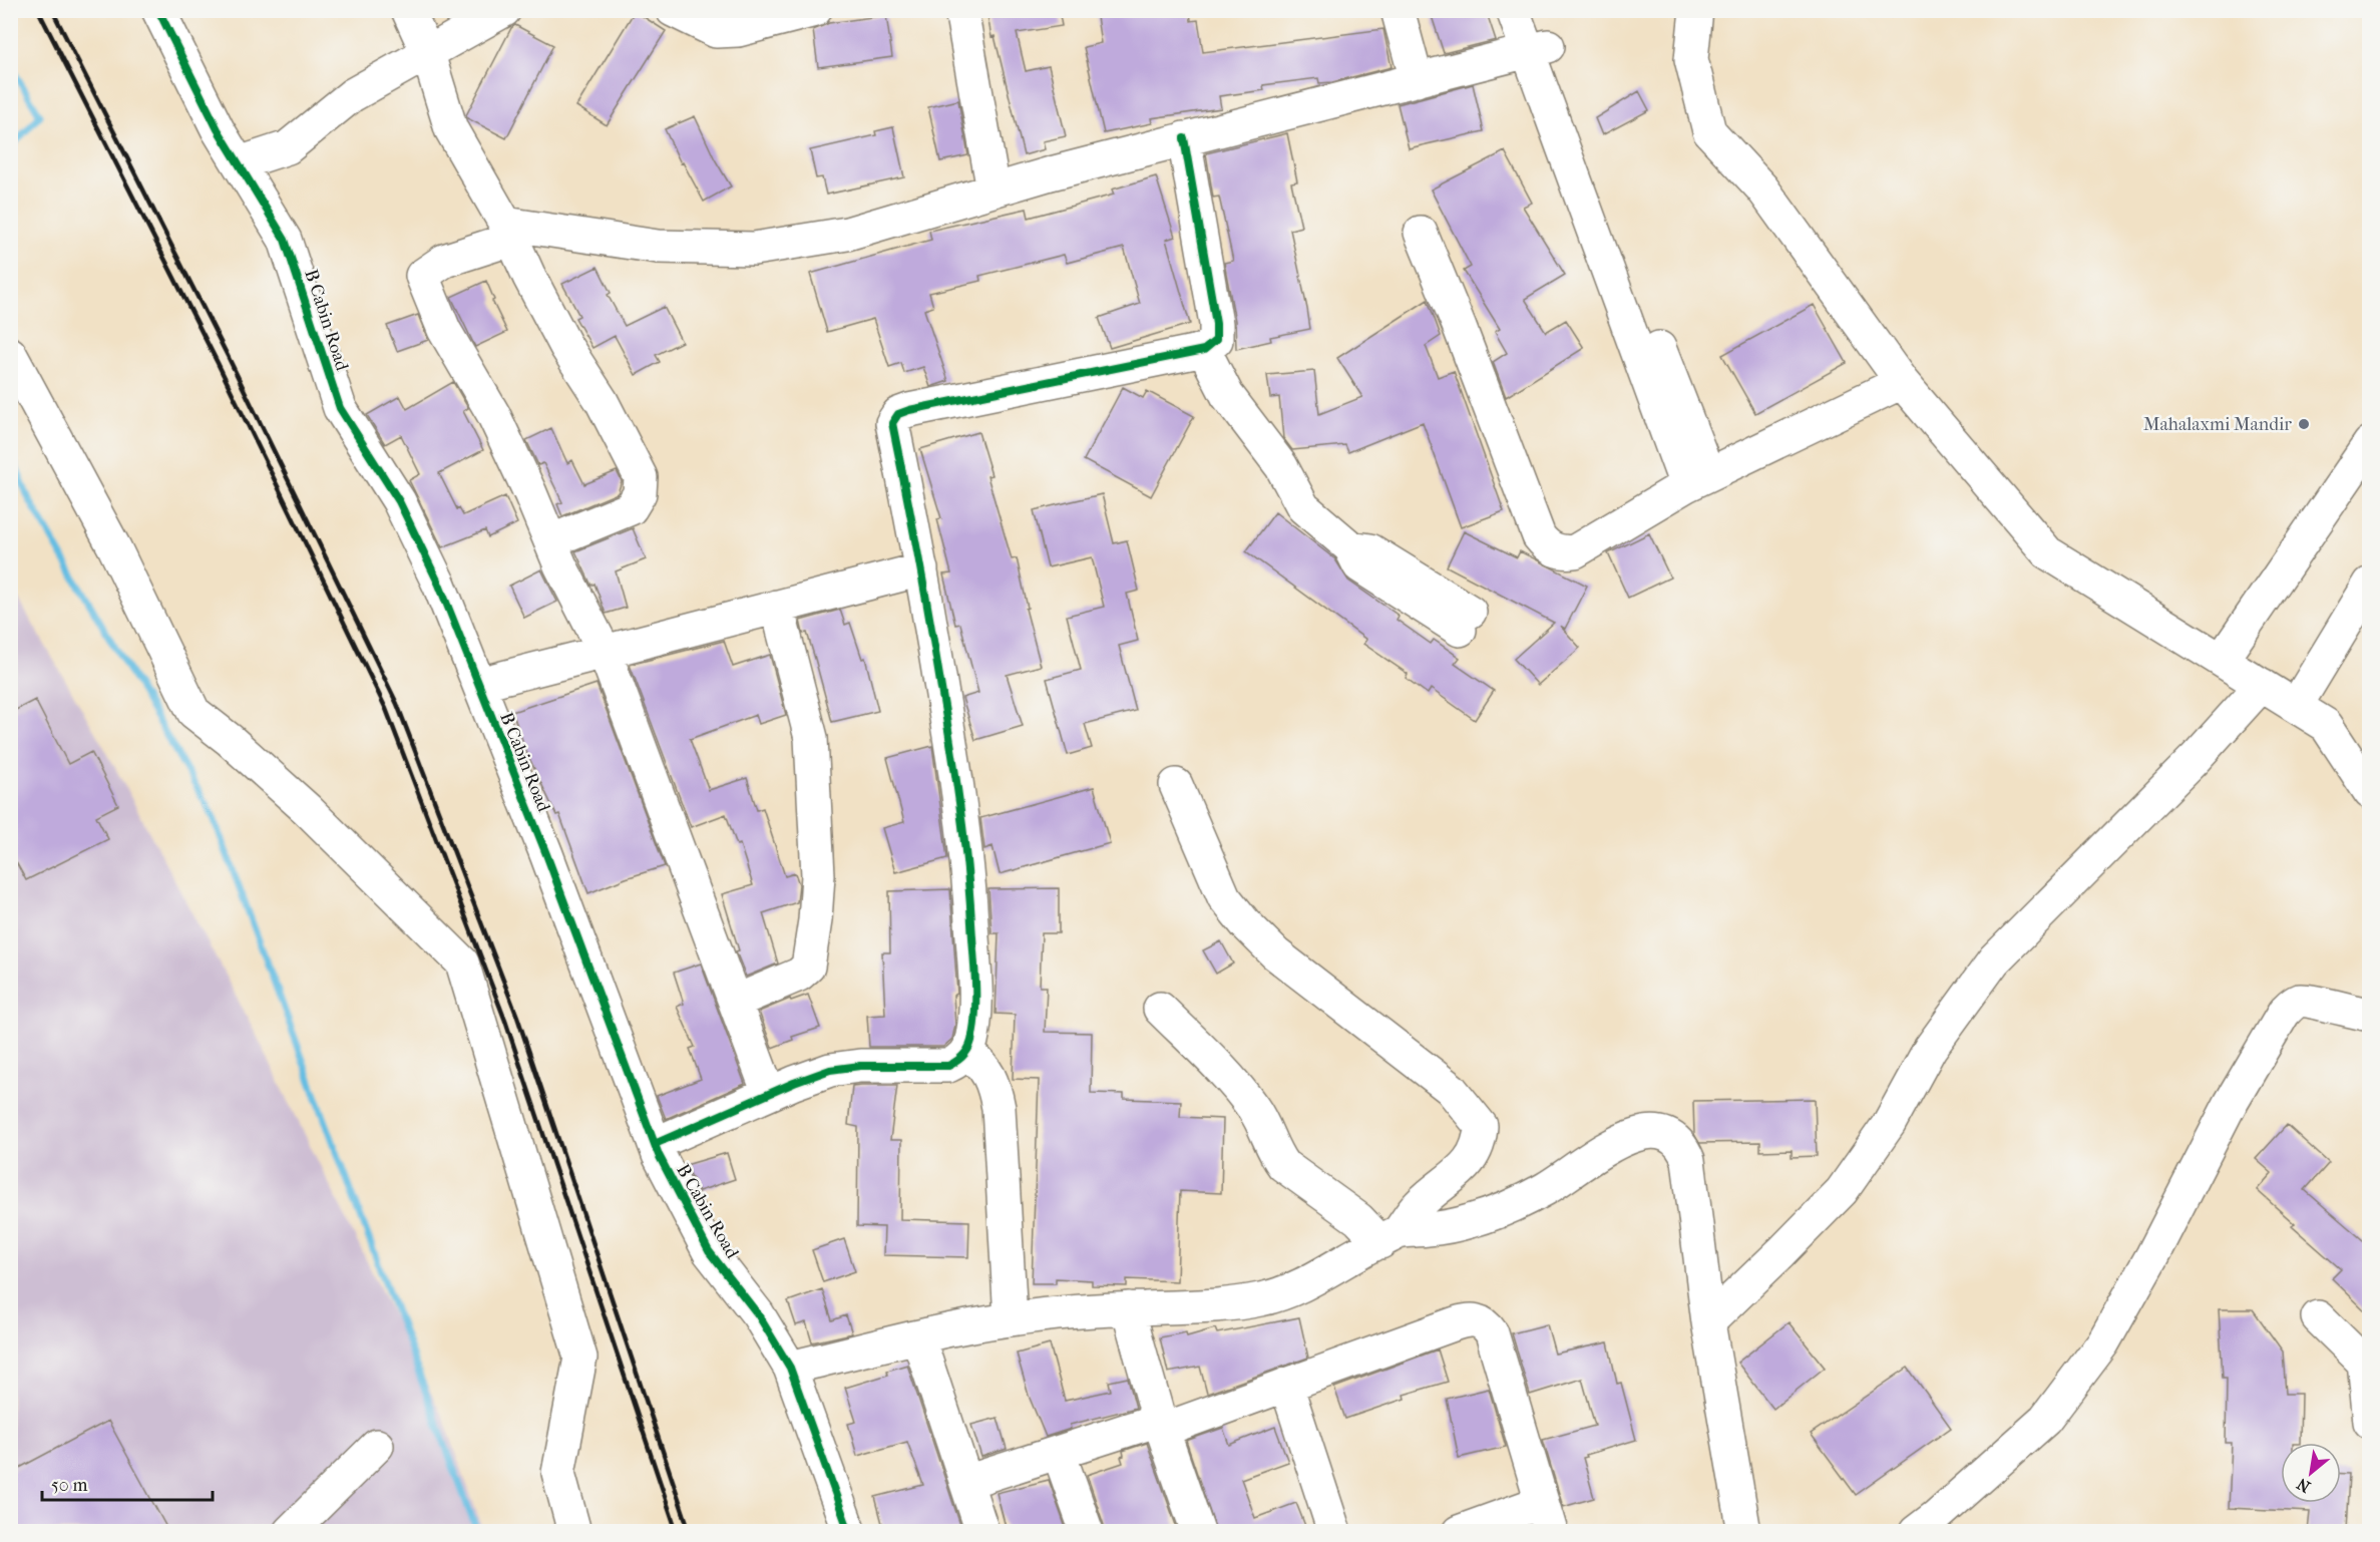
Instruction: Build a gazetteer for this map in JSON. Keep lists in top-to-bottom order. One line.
{"streets":{"street":["B Cabin Road"]},"places":["Mahalaxmi Mandir"],"scale_bar":"50 m","north":"bottom left"}
